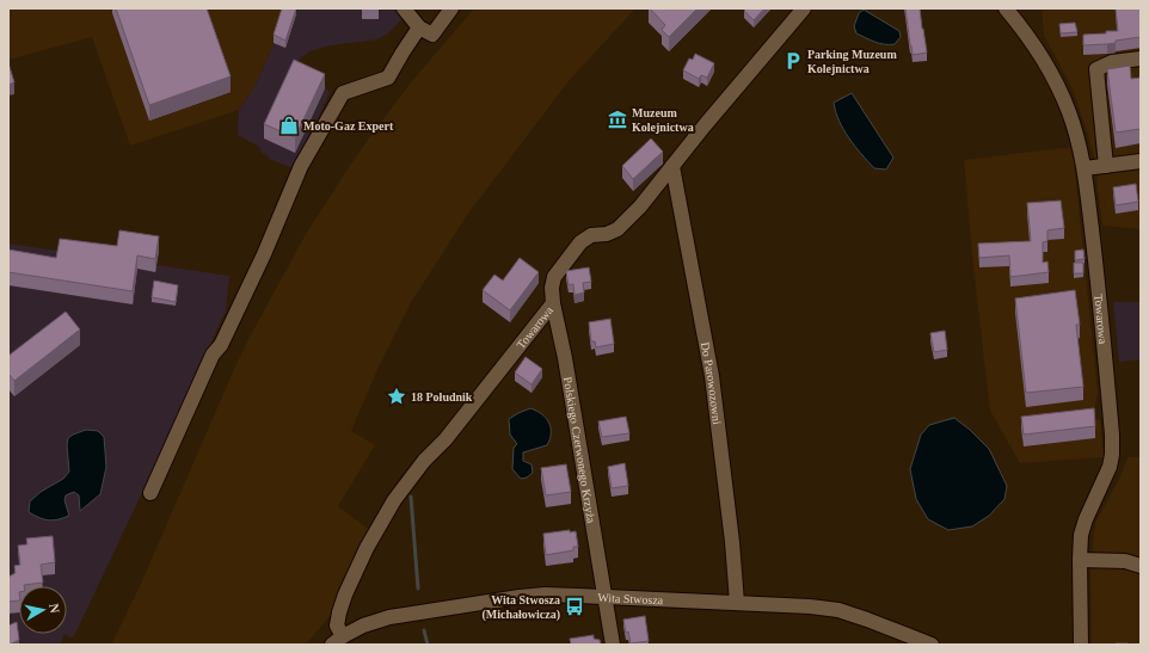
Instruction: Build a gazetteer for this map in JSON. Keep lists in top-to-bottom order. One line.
{"streets":{"street":["Towarowa","Do Parowozowni","Polskiego Czerwonego Krzyża","Wita Stwosza"]},"crossings":[["Towarowa","Do Parowozowni"],["Towarowa","Polskiego Czerwonego Krzyża"],["Towarowa","Wita Stwosza"],["Do Parowozowni","Wita Stwosza"],["Polskiego Czerwonego Krzyża","Wita Stwosza"]],"places":{"parking":["Parking Muzeum Kolejnictwa"],"museum":["Muzeum Kolejnictwa"],"shop":["Moto-Gaz Expert"],"place":["18 Południk"],"bus stop":["Wita Stwosza (Michałowicza)"]},"north":"right"}
